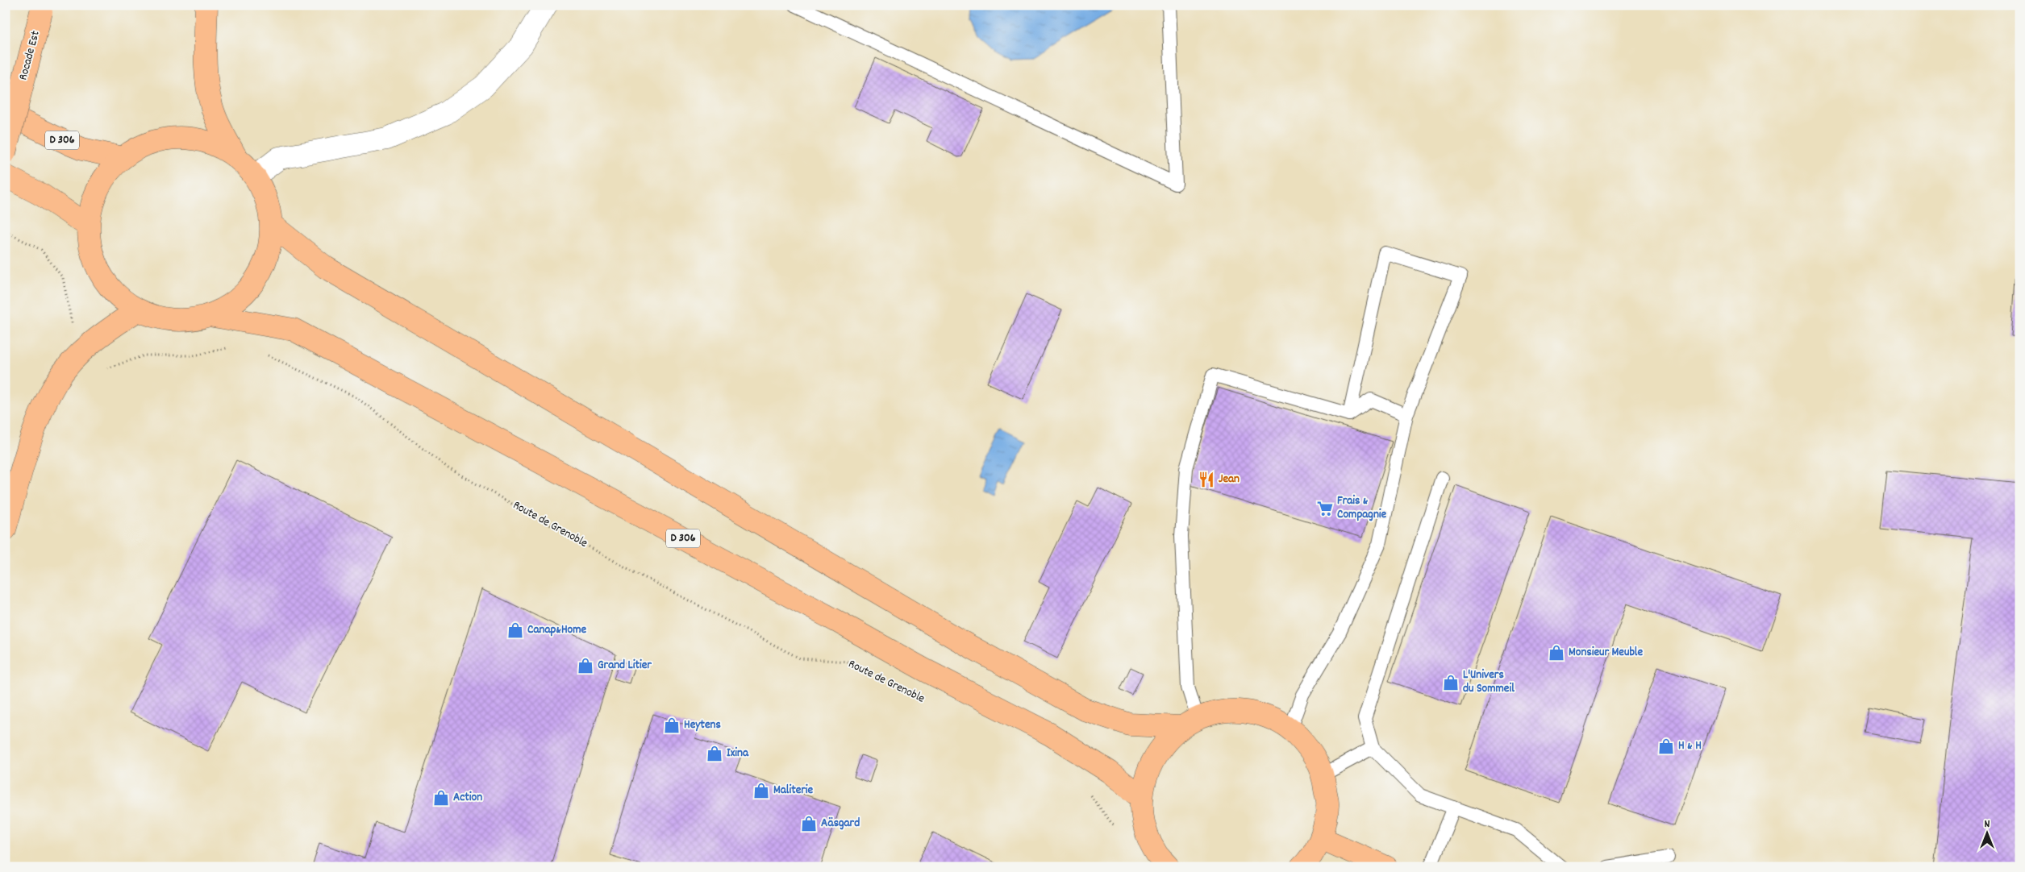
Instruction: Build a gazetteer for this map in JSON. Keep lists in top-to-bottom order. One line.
{"streets":{"main road":["Rocade Est","D 306"],"path":["Route de Grenoble"]},"places":{"restaurant":["Jean"],"supermarket":["Frais & Compagnie"],"shop":["Canap&Home","Monsieur Meuble","Grand Litier","L'Univers du Sommeil","Heytens","H & H","Ixina","Maliterie","Action","Aäsgard"]},"north":"top"}
